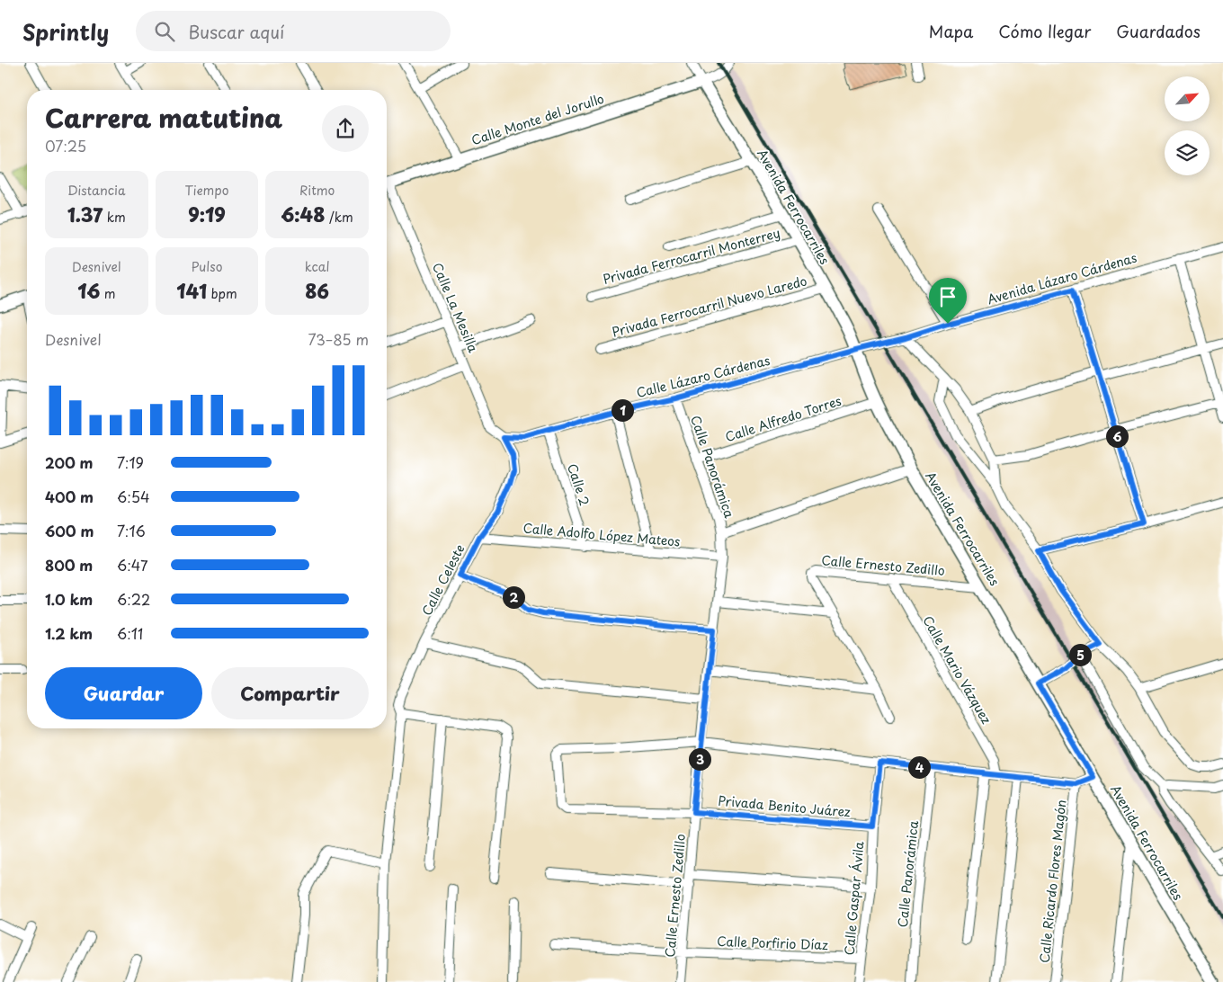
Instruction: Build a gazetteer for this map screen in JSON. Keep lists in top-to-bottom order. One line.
{"streets":{"street":["Calle Monte del Jorullo","Avenida Ferrocarriles","Privada Ferrocarril Monterrey","Avenida Lázaro Cárdenas","Privada Ferrocarril Nuevo Laredo","Calle La Mesilla","Calle Lázaro Cárdenas","Calle Alfredo Torres","Calle Panorámica","Calle 2","Calle Adolfo López Mateos","Calle Ernesto Zedillo","Calle Celeste","Calle Mario Vázquez","Privada Benito Juárez","Calle Ricardo Flores Magón","Calle Gaspar Ávila","Calle Porfirio Díaz"]},"crossings":[["Calle Monte del Jorullo","Avenida Ferrocarriles"],["Avenida Ferrocarriles","Privada Ferrocarril Monterrey"],["Avenida Ferrocarriles","Avenida Lázaro Cárdenas"],["Avenida Ferrocarriles","Privada Ferrocarril Nuevo Laredo"],["Avenida Ferrocarriles","Calle Lázaro Cárdenas"],["Avenida Ferrocarriles","Calle Alfredo Torres"],["Avenida Ferrocarriles","Calle Ernesto Zedillo"],["Avenida Lázaro Cárdenas","Calle Lázaro Cárdenas"],["Calle La Mesilla","Calle Lázaro Cárdenas"],["Calle La Mesilla","Calle Celeste"],["Calle Lázaro Cárdenas","Calle Panorámica"],["Calle Lázaro Cárdenas","Calle 2"],["Calle Lázaro Cárdenas","Calle Celeste"],["Calle Alfredo Torres","Calle Panorámica"],["Calle Panorámica","Calle Adolfo López Mateos"],["Calle Panorámica","Calle Ernesto Zedillo"],["Calle Panorámica","Privada Benito Juárez"],["Calle 2","Calle Adolfo López Mateos"],["Calle Adolfo López Mateos","Calle Celeste"],["Calle Ernesto Zedillo","Calle Mario Vázquez"],["Calle Ernesto Zedillo","Privada Benito Juárez"],["Calle Ernesto Zedillo","Calle Porfirio Díaz"],["Privada Benito Juárez","Calle Gaspar Ávila"],["Calle Gaspar Ávila","Calle Porfirio Díaz"]],"north":"top right","page":{"header":"Sprintly","search":"Buscar aquí","nav":["Mapa","Cómo llegar","Guardados"],"heading":["Carrera matutina","07:25"],"stats":[["Distancia","1.37 km"],["Tiempo","9:19"],["Ritmo","6:48 /km"],["Desnivel","16 m"],["Pulso","141 bpm"],["kcal","86"]],"chart":["Desnivel","73–85 m"],"pins":["1","6","2","5","3","4"],"list":[{"name":"200 m","note":"7:19"},{"name":"400 m","note":"6:54"},{"name":"600 m","note":"7:16"},{"name":"800 m","note":"6:47"},{"name":"1.0 km","note":"6:22"},{"name":"1.2 km","note":"6:11"}],"buttons":["Guardar","Compartir"]}}
